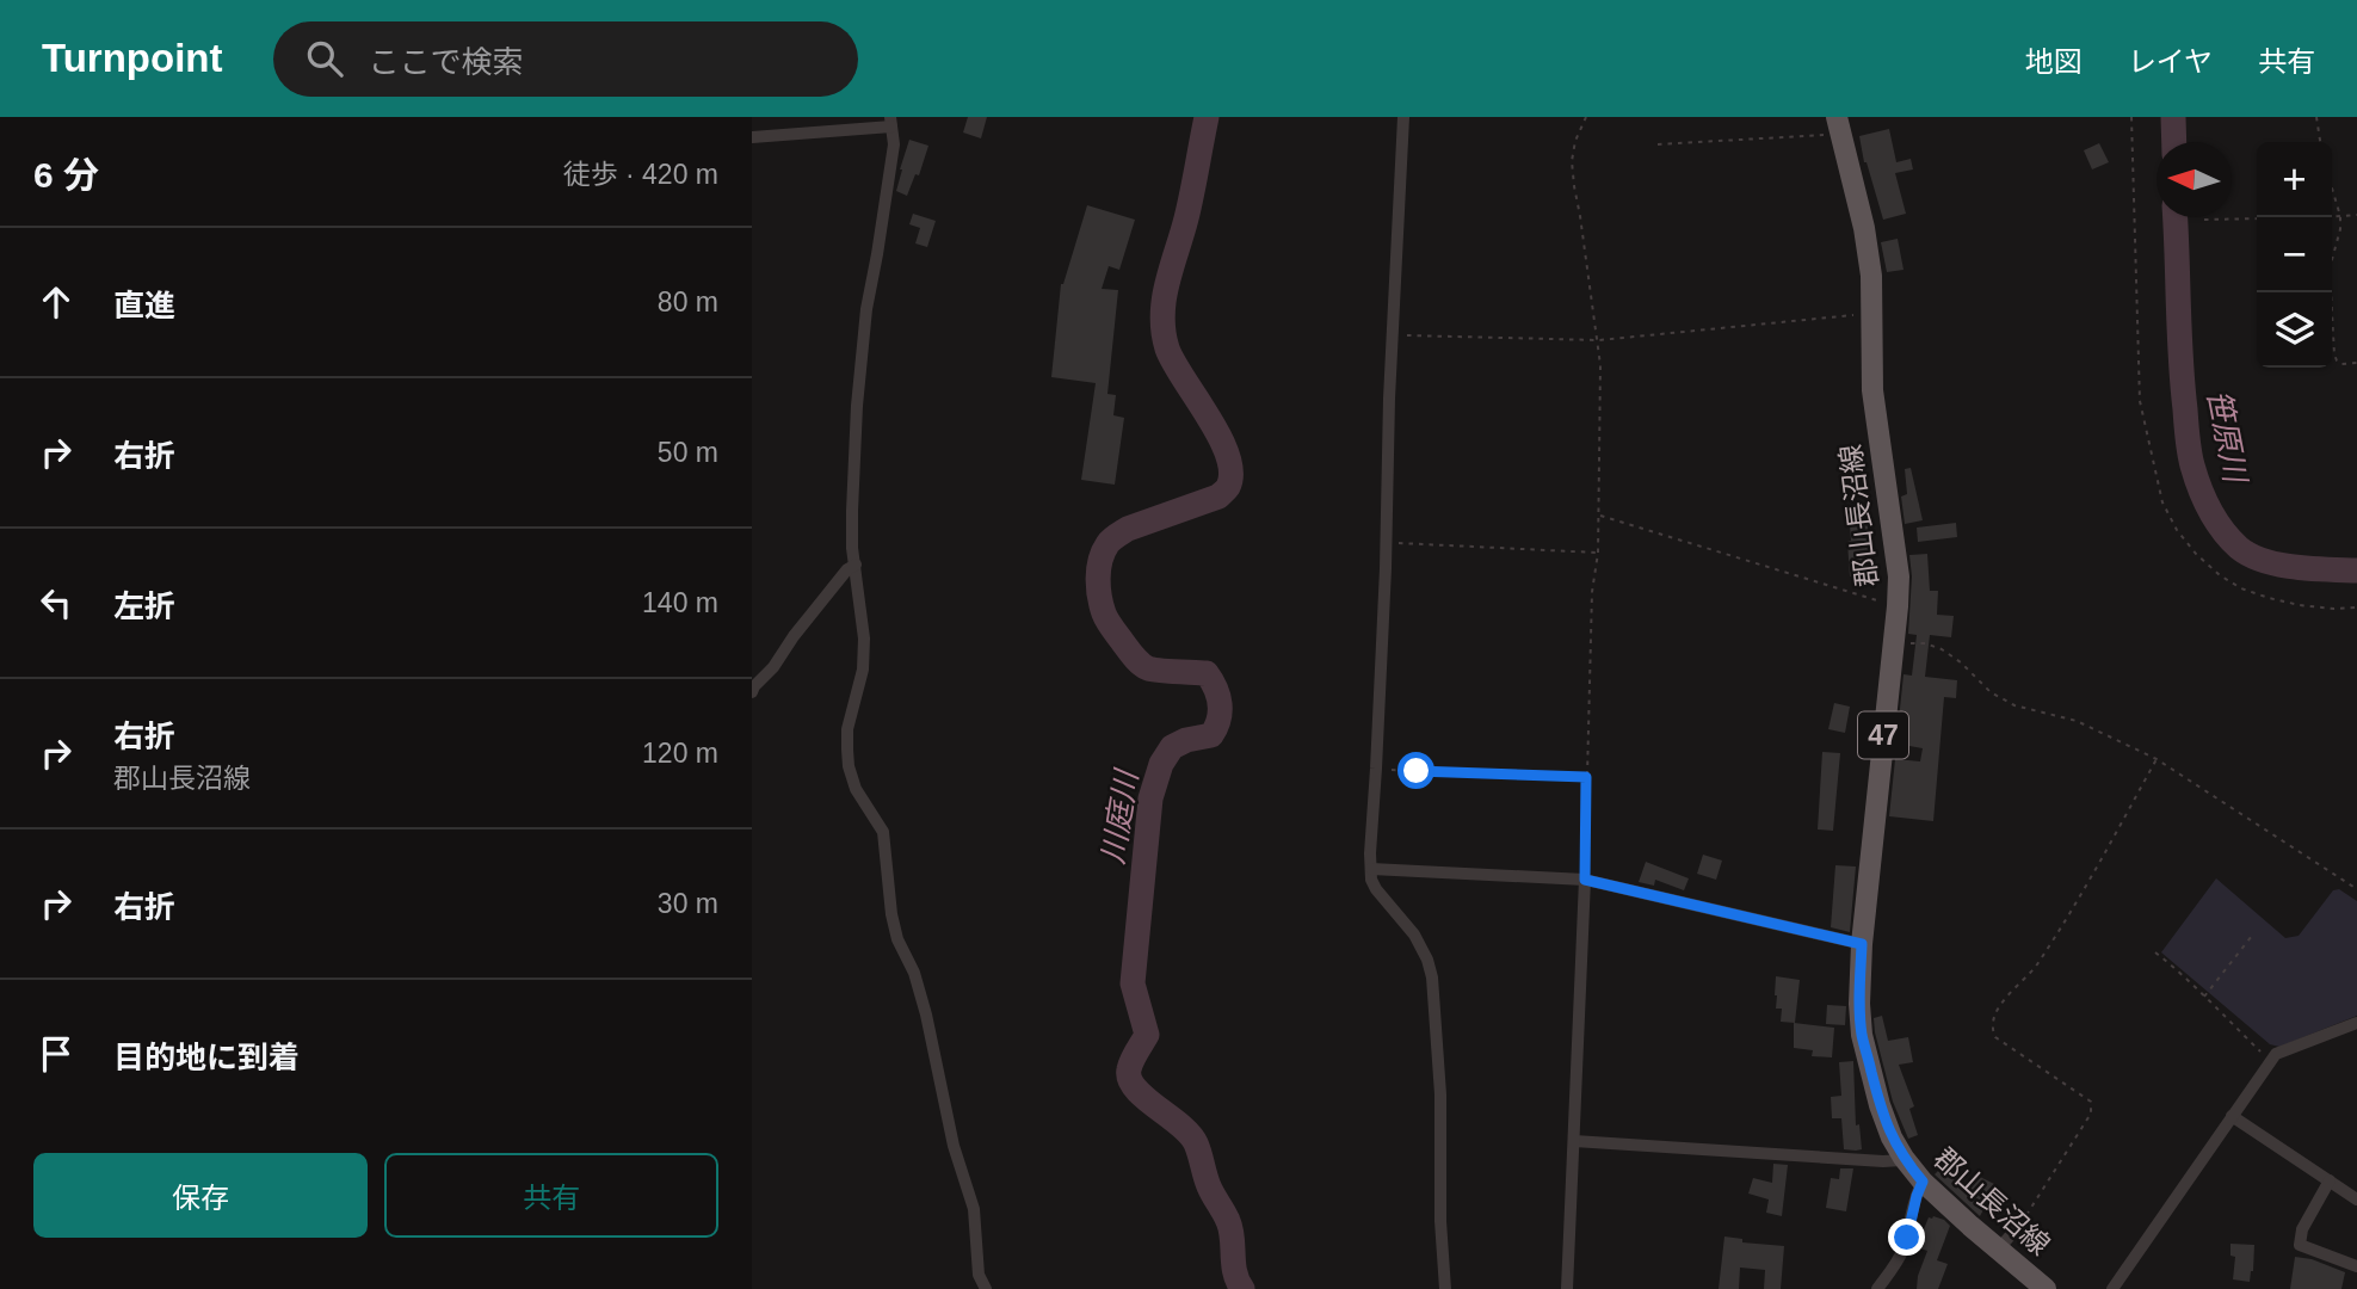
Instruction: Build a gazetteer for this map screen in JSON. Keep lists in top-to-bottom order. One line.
{"streets":{"main road":["郡山長沼線","47"]},"water":["笹原川","川庭川"],"north":"left","page":{"header":"Turnpoint","search":"ここで検索","nav":["地図","レイヤ","共有"],"heading":["6 分","徒歩 · 420 m"],"map_buttons":["+","−"],"list":[["直進","80 m"],["右折","50 m"],["左折","140 m"],["右折","郡山長沼線","120 m"],["右折","30 m"],"目的地に到着"],"buttons":["保存","共有"]}}
